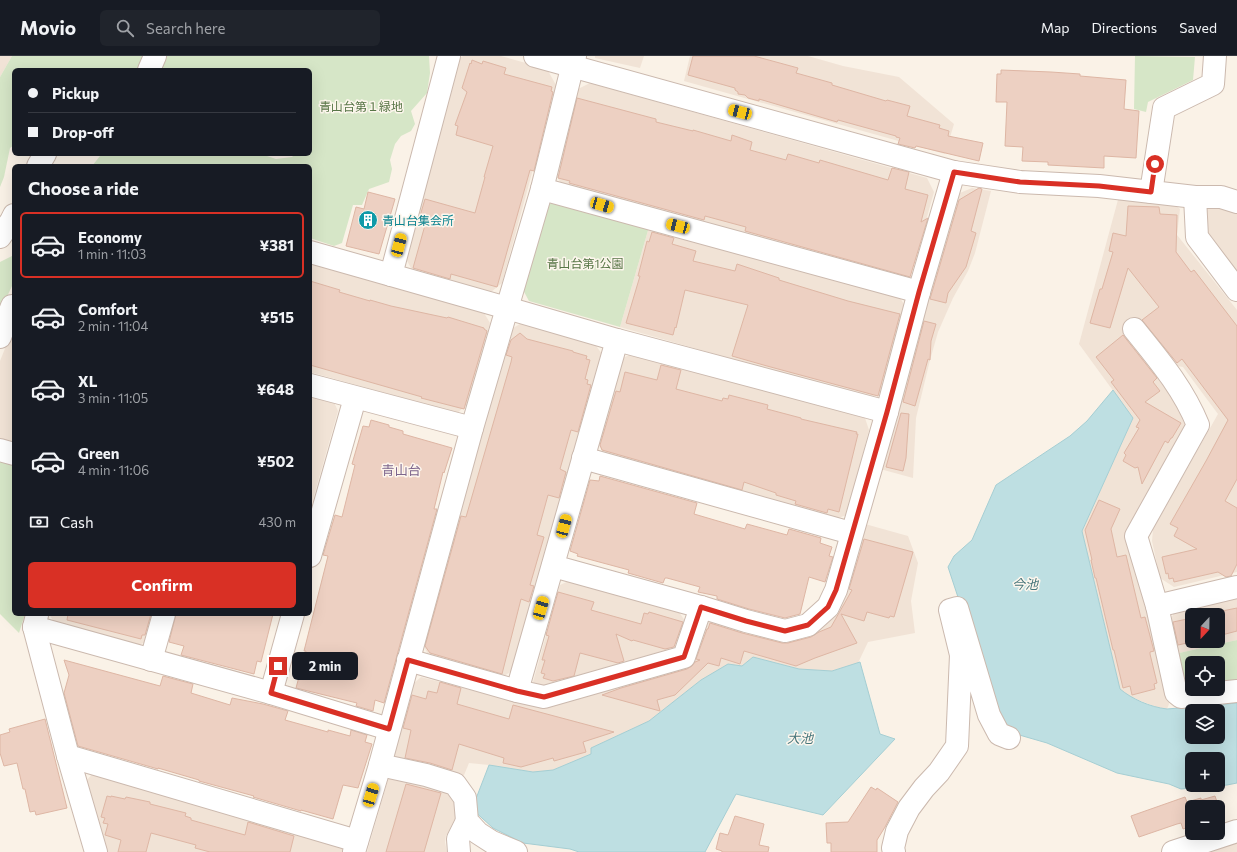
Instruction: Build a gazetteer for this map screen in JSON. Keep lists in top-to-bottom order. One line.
{"districts":["青山台"],"water":["今池","大池"],"parks":["青山台第１緑地","青山台第1公園"],"places":{"building":["青山台集会所"]},"north":"bottom","page":{"header":"Movio","search":"Search here","nav":["Map","Directions","Saved"],"banner":["Pickup","Drop-off"],"heading":"Choose a ride","list":[{"name":"Economy","note":"1 min · 11:03","value":"¥381"},{"name":"Comfort","note":"2 min · 11:04","value":"¥515"},{"name":"XL","note":"3 min · 11:05","value":"¥648"},{"name":"Green","note":"4 min · 11:06","value":"¥502"}],"pay":["Cash","430 m"],"buttons":"Confirm","map_buttons":["+","−"],"bubble":"2 min"}}
